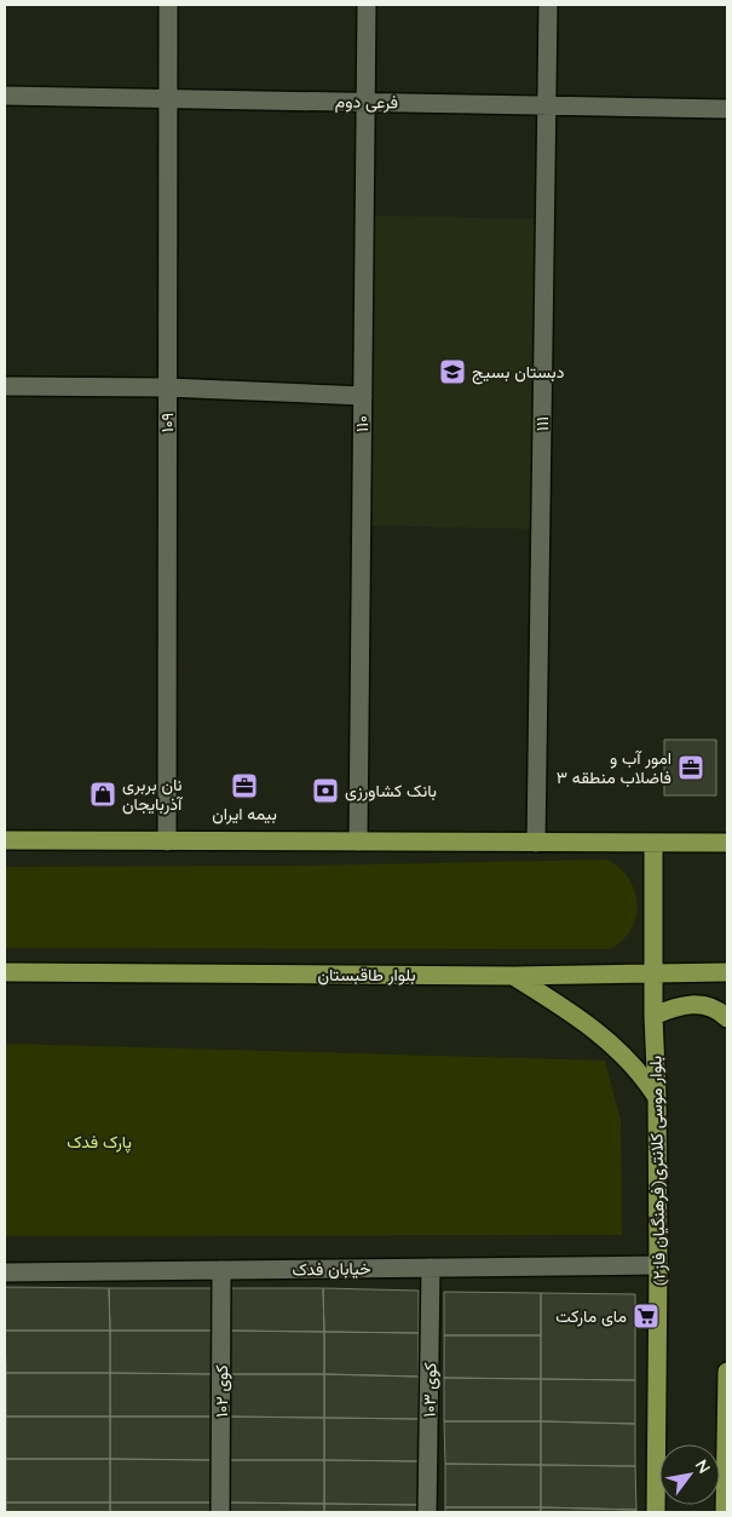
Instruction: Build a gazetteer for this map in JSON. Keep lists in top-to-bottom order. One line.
{"streets":{"main road":["بلوار طاقبستان","بلوار موسی کلانتری(فرهنگیان فاز۲)"],"street":["فرعی دوم","۱۰۹","۱۱۰","۱۱۱","خیابان فدک","کوی ۱۰۳","کوی ۱۰۲"]},"crossings":[["فرعی دوم","۱۰۹"],["فرعی دوم","۱۱۰"],["فرعی دوم","۱۱۱"],["بلوار طاقبستان","بلوار موسی کلانتری(فرهنگیان فاز۲)"],["بلوار موسی کلانتری(فرهنگیان فاز۲)","خیابان فدک"],["خیابان فدک","کوی ۱۰۳"],["خیابان فدک","کوی ۱۰۲"]],"parks":["پارک فدک"],"places":{"school or university":["دبستان بسیج"],"office":["امور آب و فاضلاب منطقه ۳","بیمه ایران"],"bank":["بانک کشاورزی"],"shop":["نان بربری آذربایجان"],"supermarket":["مای مارکت"]},"north":"top right"}
